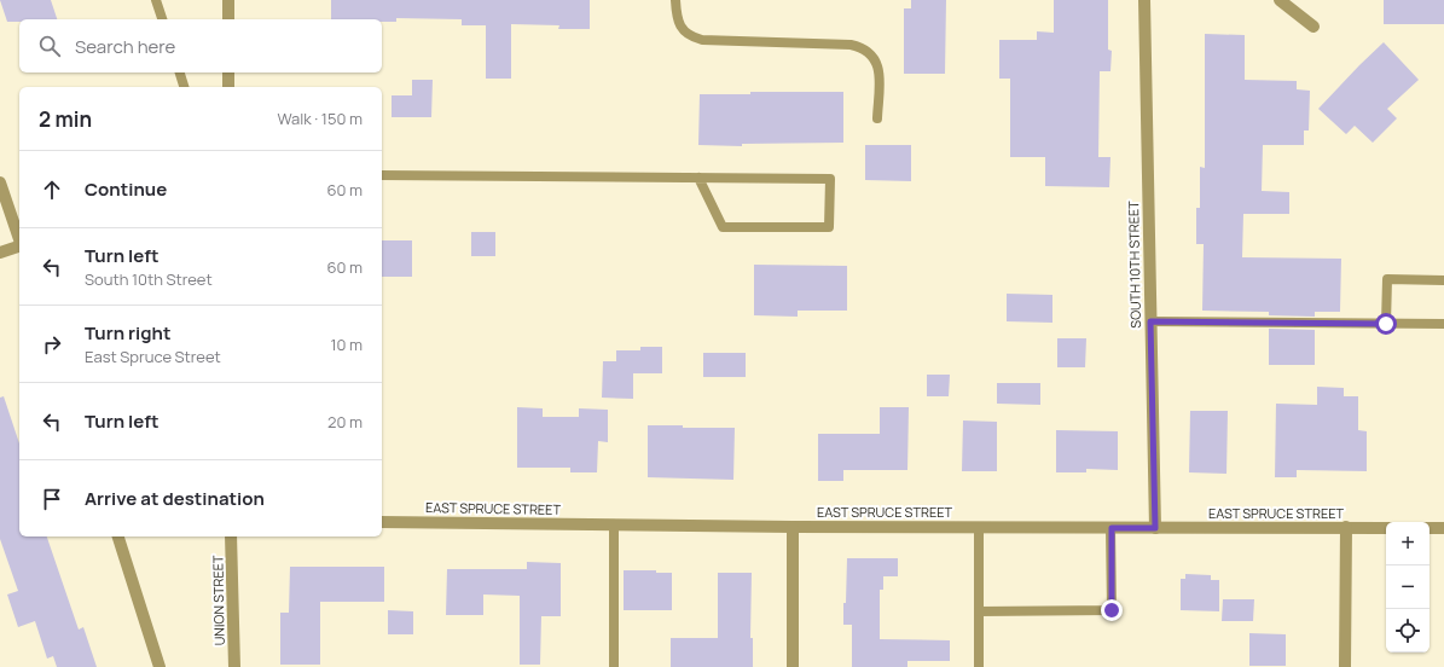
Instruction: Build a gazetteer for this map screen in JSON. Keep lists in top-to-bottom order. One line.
{"streets":{"street":["SOUTH 10TH STREET","EAST SPRUCE STREET","UNION STREET"]},"crossings":[["SOUTH 10TH STREET","EAST SPRUCE STREET"]],"page":{"search":"Search here","heading":["2 min","Walk · 150 m"],"list":[["Continue","60 m"],["Turn left","South 10th Street","60 m"],["Turn right","East Spruce Street","10 m"],["Turn left","20 m"],"Arrive at destination"],"map_buttons":["+","−"]}}
